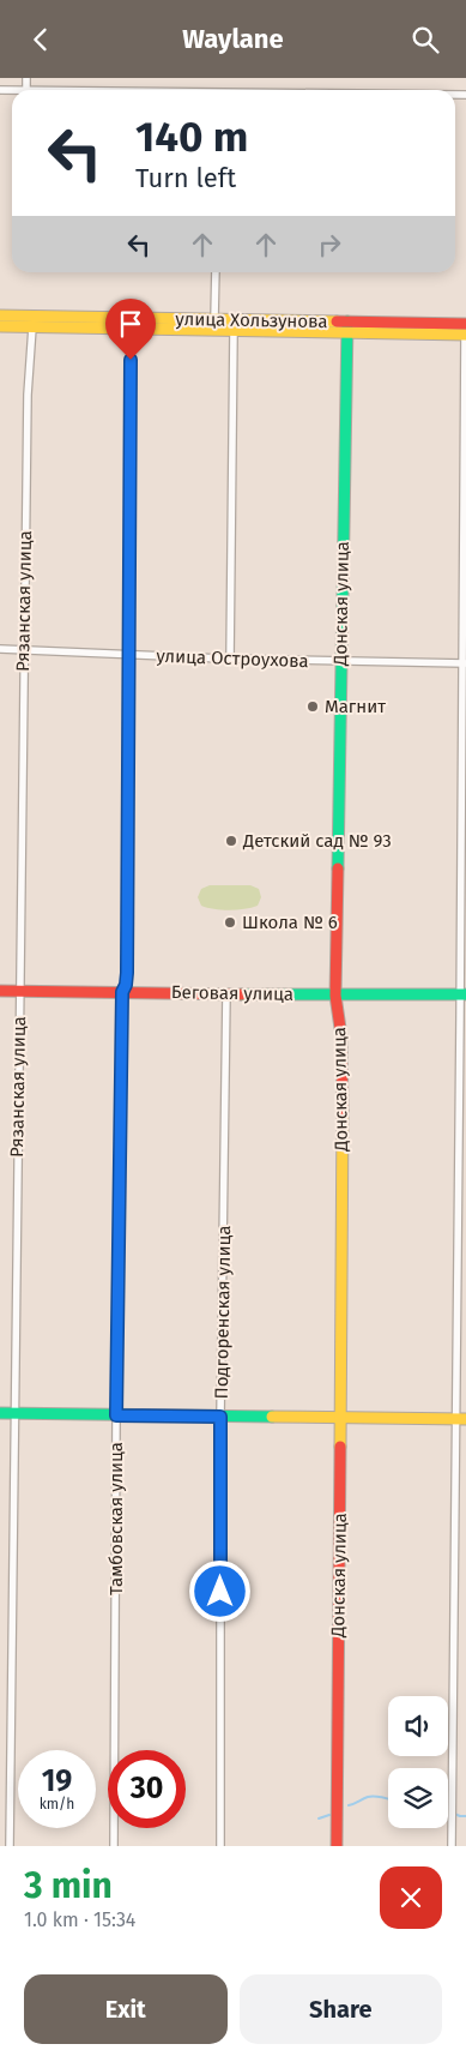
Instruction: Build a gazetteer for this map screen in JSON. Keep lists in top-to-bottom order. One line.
{"streets":{"street":["улица Хользунова","Рязанская улица","Донская улица","улица Остроухова","Беговая улица","Подгоренская улица","Тамбовская улица"]},"crossings":[["улица Хользунова","Рязанская улица"],["улица Хользунова","Донская улица"],["улица Хользунова","Тамбовская улица"],["Рязанская улица","улица Остроухова"],["Рязанская улица","Беговая улица"],["Донская улица","улица Остроухова"],["Донская улица","Беговая улица"],["улица Остроухова","Тамбовская улица"],["Беговая улица","Подгоренская улица"],["Беговая улица","Тамбовская улица"]],"places":["Магнит","Детский сад № 93","Школа № 6"],"page":{"header":"Waylane","turn":["140 m","Turn left"],"speed":"19 km/h","limit":"30","heading":["3 min","1.0 km · 15:34"],"buttons":["Exit","Share"]}}
